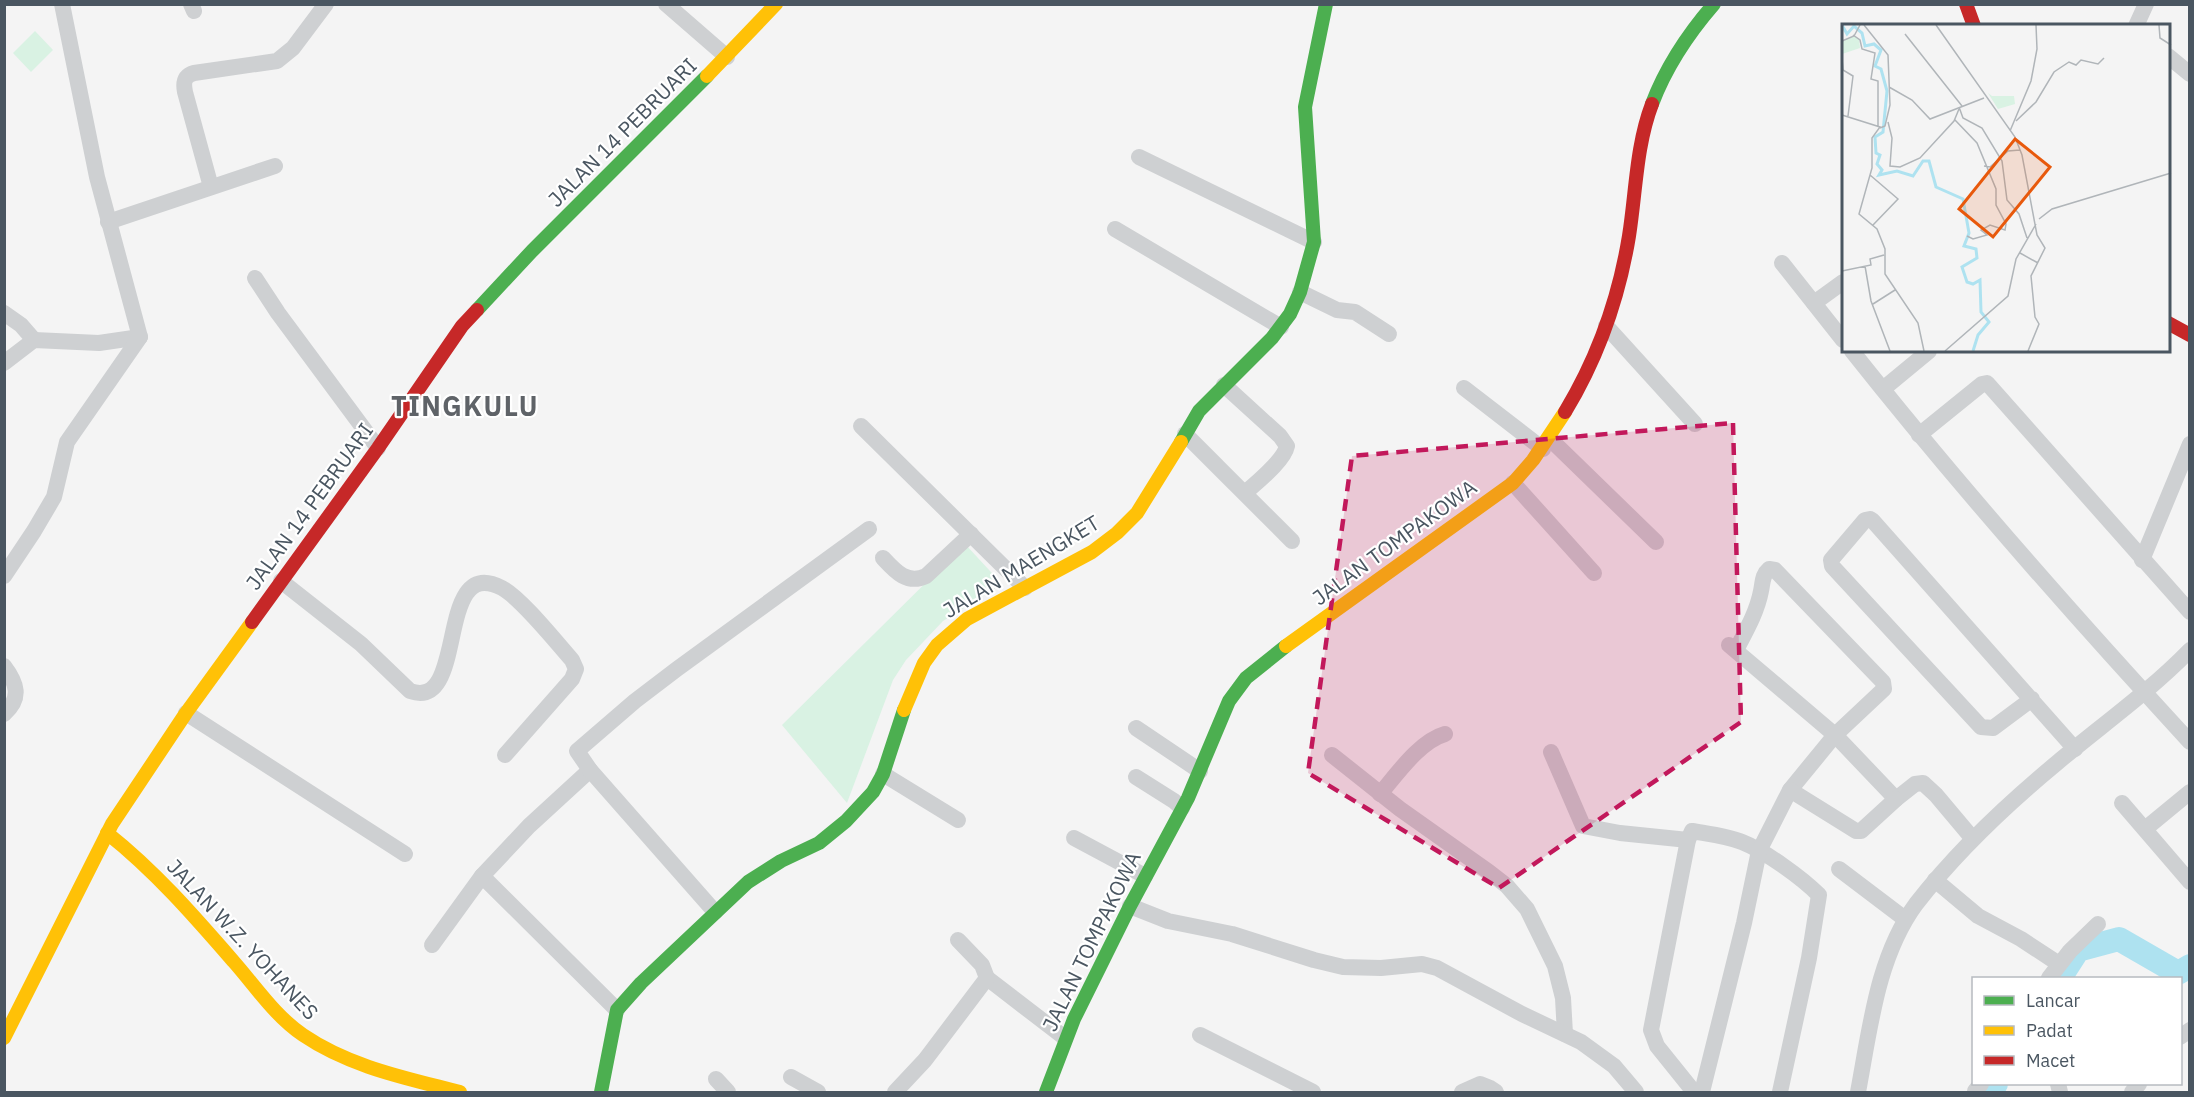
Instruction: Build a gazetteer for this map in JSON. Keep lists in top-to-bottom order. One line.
{"streets":{"street":["JALAN 14 PEBRUARI","JALAN TOMPAKOWA","JALAN MAENGKET","JALAN W.Z. YOHANES"]},"crossings":[["JALAN 14 PEBRUARI","JALAN W.Z. YOHANES"]],"districts":["TINGKULU"],"legend":["Lancar","Padat","Macet"]}
